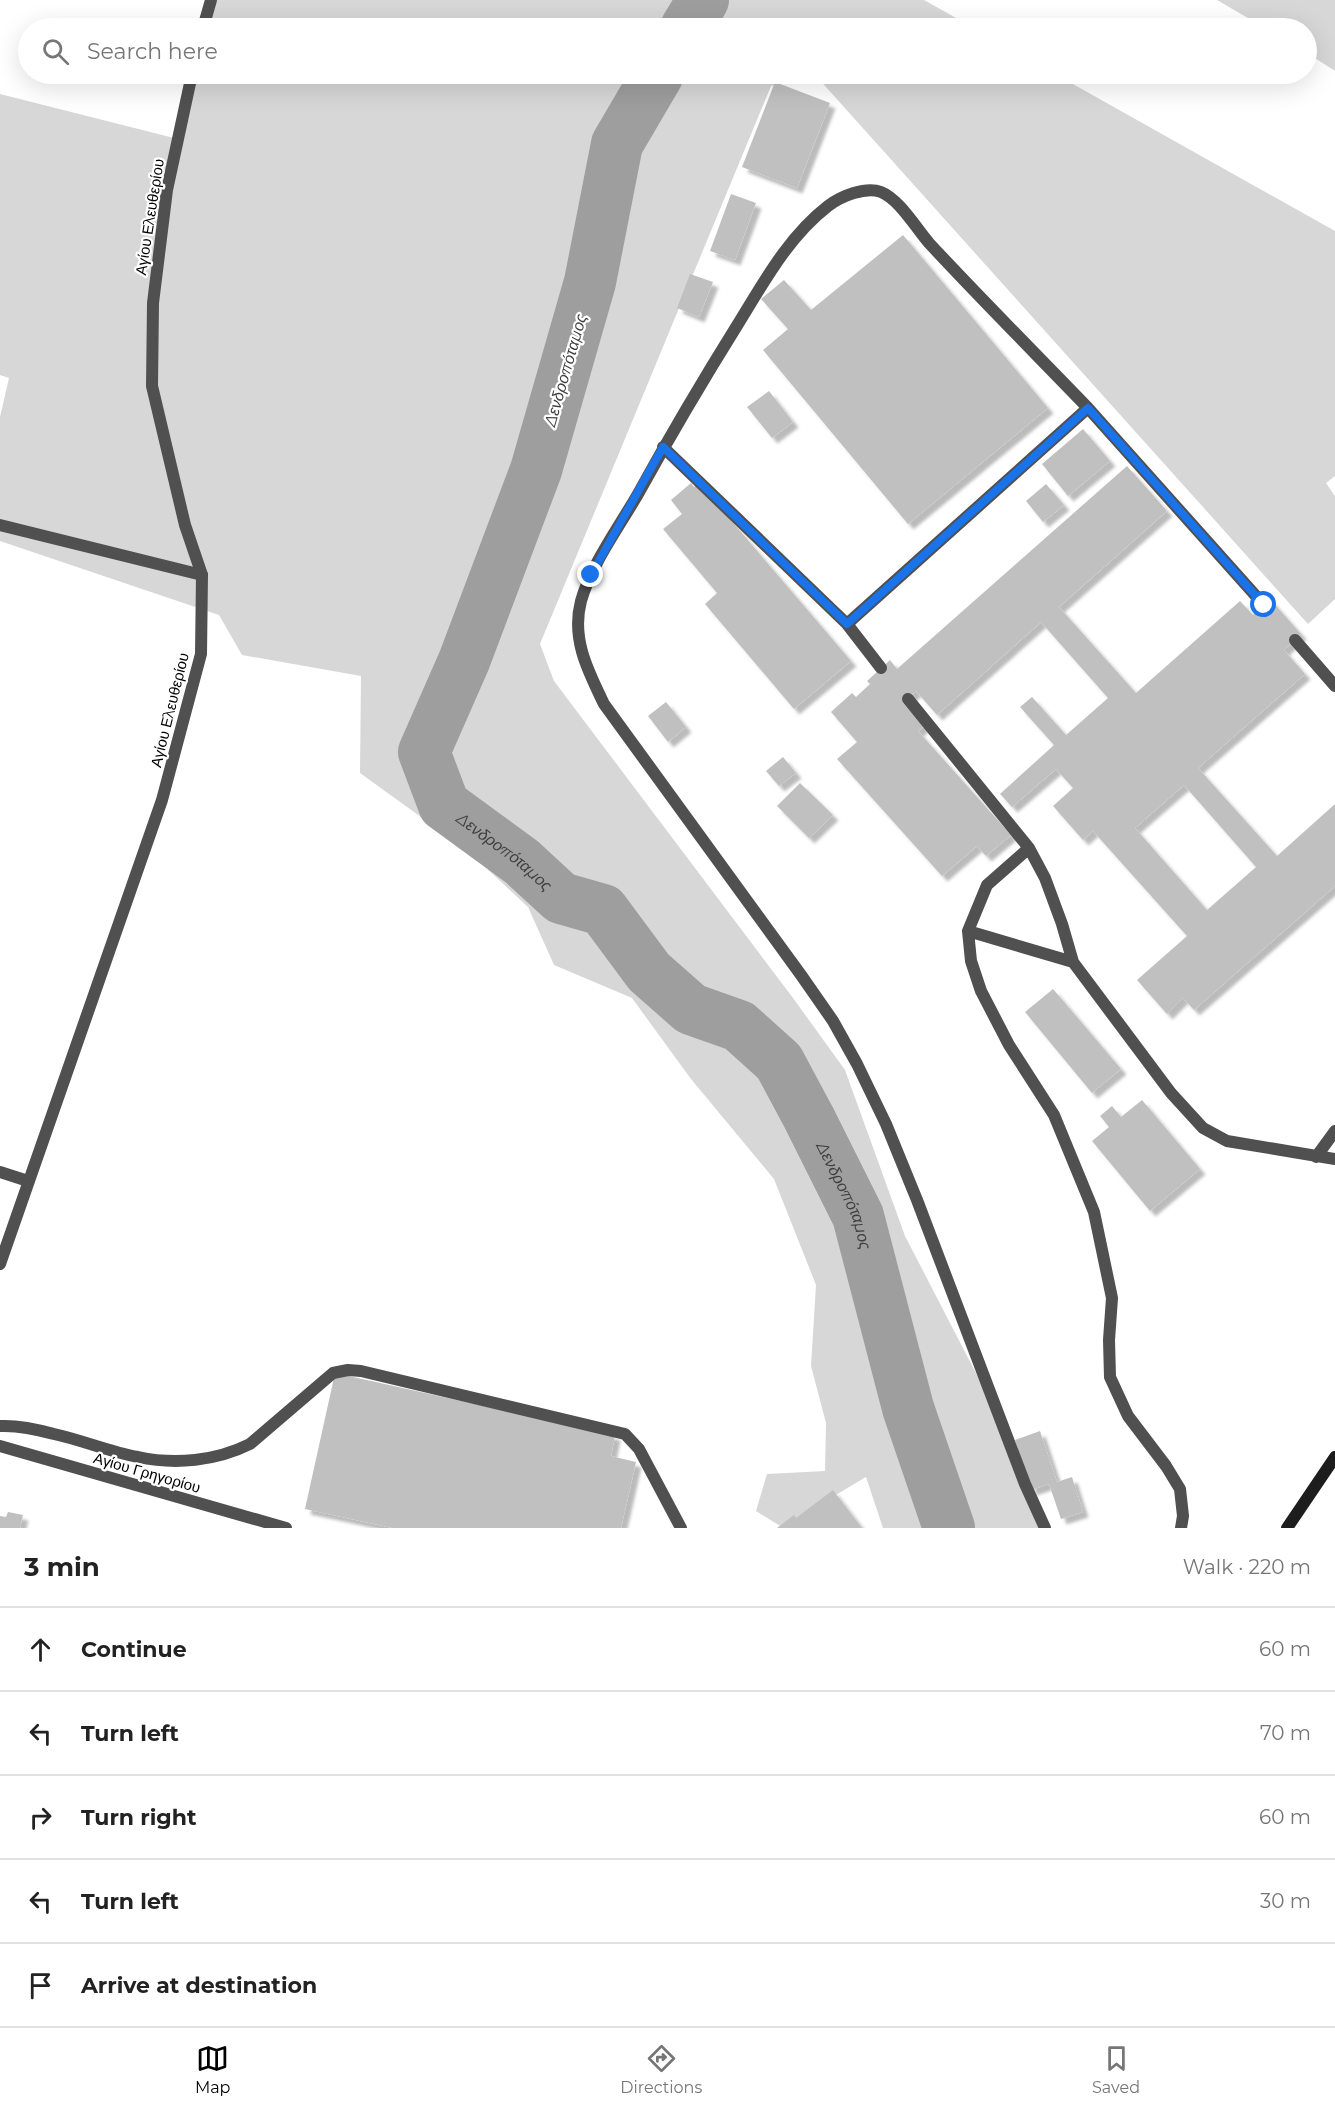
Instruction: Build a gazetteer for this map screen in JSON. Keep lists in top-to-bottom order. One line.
{"streets":{"street":["Αγίου Ελευθερίου","Αγίου Γρηγορίου"]},"water":["Δενδροπόταμος"],"page":{"search":"Search here","heading":["3 min","Walk · 220 m"],"list":[["Continue","60 m"],["Turn left","70 m"],["Turn right","60 m"],["Turn left","30 m"],"Arrive at destination"],"nav":["Map","Directions","Saved"]}}
